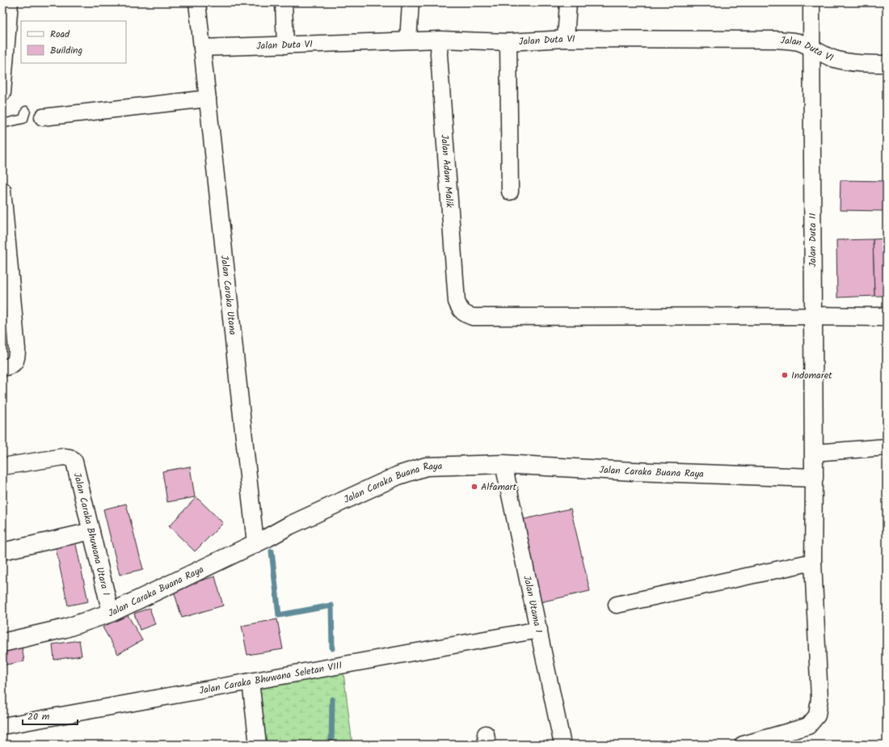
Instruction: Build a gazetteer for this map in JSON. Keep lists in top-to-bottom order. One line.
{"streets":{"street":["Jalan Duta VI","Jalan Adam Malik","Jalan Duta II","Jalan Caraka Utana","Jalan Caraka Buana Raya","Jalan Caraka Bhuwana Utara I","Jalan Utama I","Jalan Caraka Bhuwana Seletan VIII"]},"crossings":[["Jalan Duta VI","Jalan Adam Malik"],["Jalan Duta VI","Jalan Duta II"],["Jalan Duta VI","Jalan Caraka Utana"],["Jalan Adam Malik","Jalan Duta II"],["Jalan Duta II","Jalan Caraka Buana Raya"],["Jalan Caraka Utana","Jalan Caraka Buana Raya"],["Jalan Caraka Buana Raya","Jalan Caraka Bhuwana Utara I"],["Jalan Caraka Buana Raya","Jalan Utama I"],["Jalan Utama I","Jalan Caraka Bhuwana Seletan VIII"]],"places":["Indomaret","Alfamart"],"legend":["Road","Building"],"scale_bar":"20 m"}
